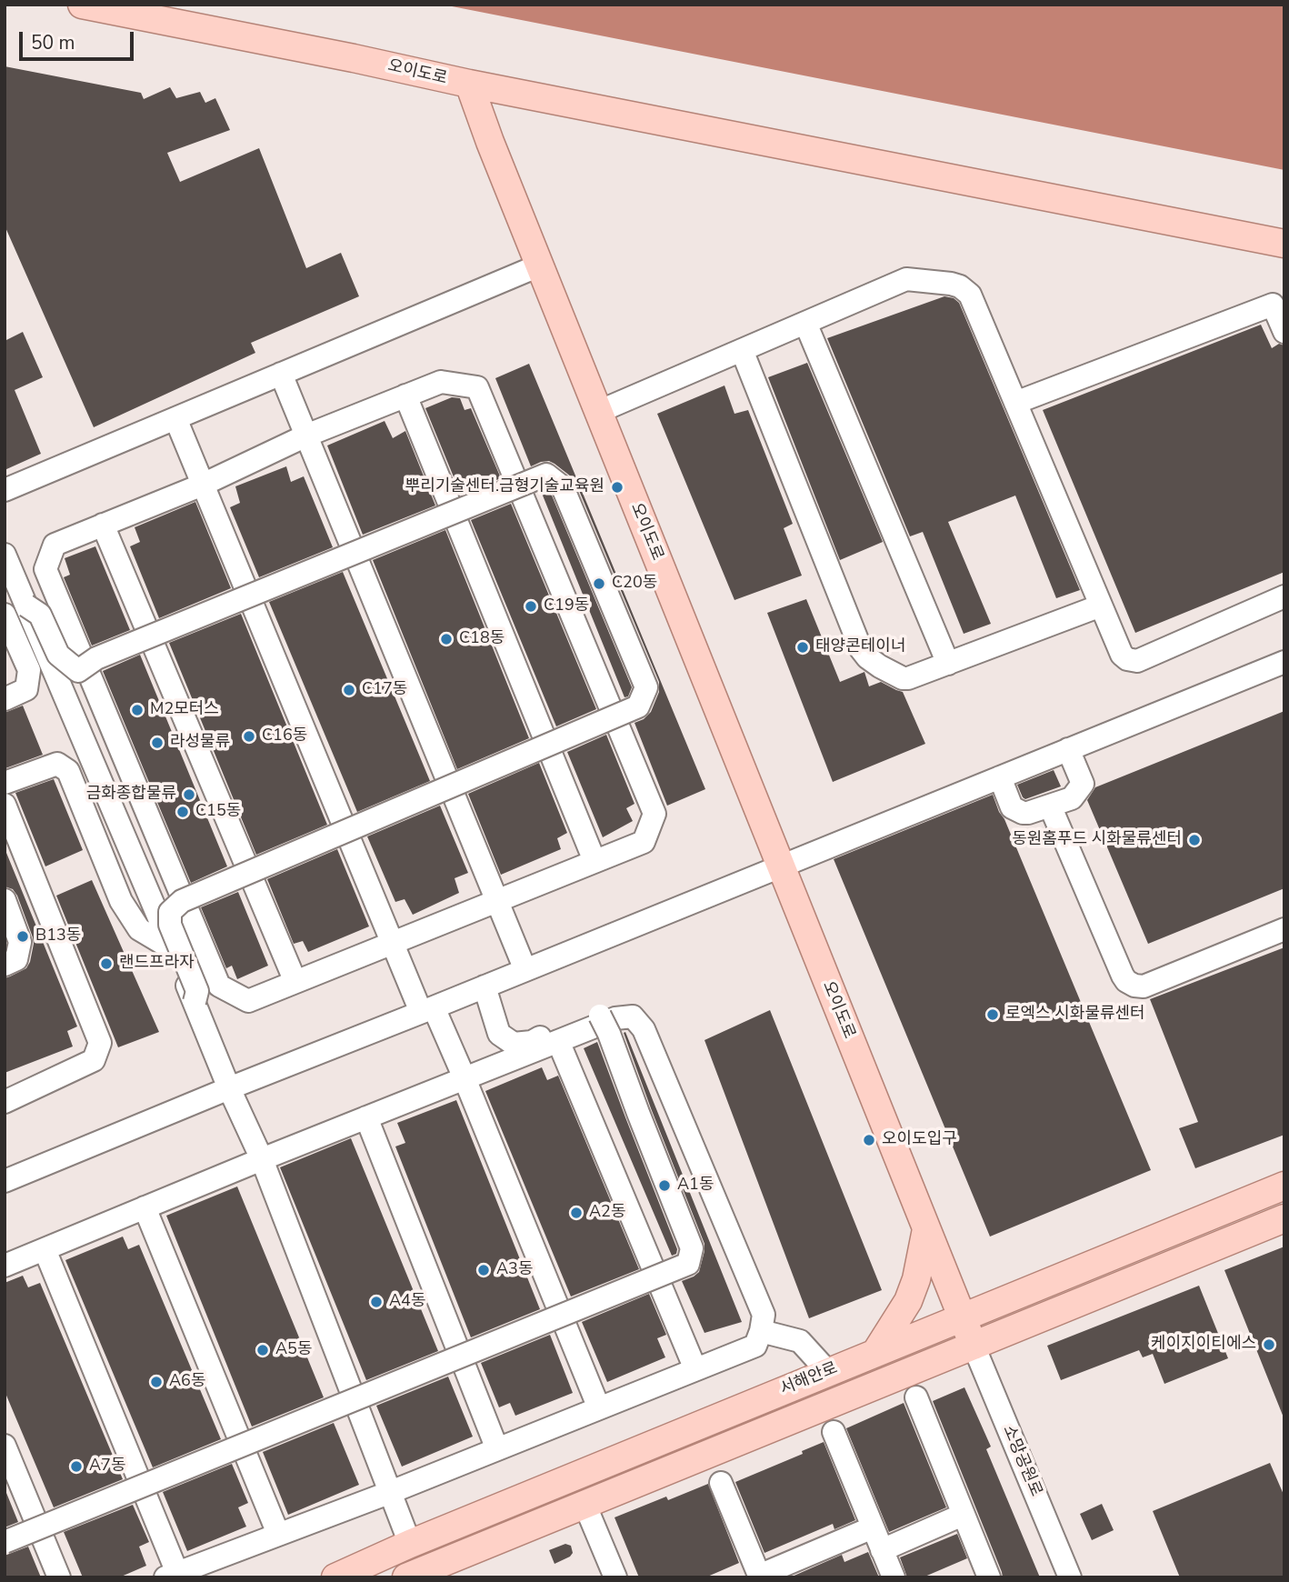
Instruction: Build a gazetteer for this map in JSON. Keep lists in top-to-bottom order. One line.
{"streets":{"main road":["오이도로","서해안로"],"street":["소망공원로"]},"crossings":[["오이도로","서해안로"],["오이도로","소망공원로"],["서해안로","소망공원로"]],"places":["뿌리기술센터.금형기술교육원","C20동","C19동","C18동","태양콘테이너","C17동","M2모터스","C16동","라성물류","금화종합물류","C15동","동원홈푸드 시화물류센터","B13동","랜드프라자","로엑스 시화물류센터","오이도입구","A1동","A2동","A3동","A4동","케이지이티에스","A5동","A6동","A7동"],"scale_bar":"50 m"}
